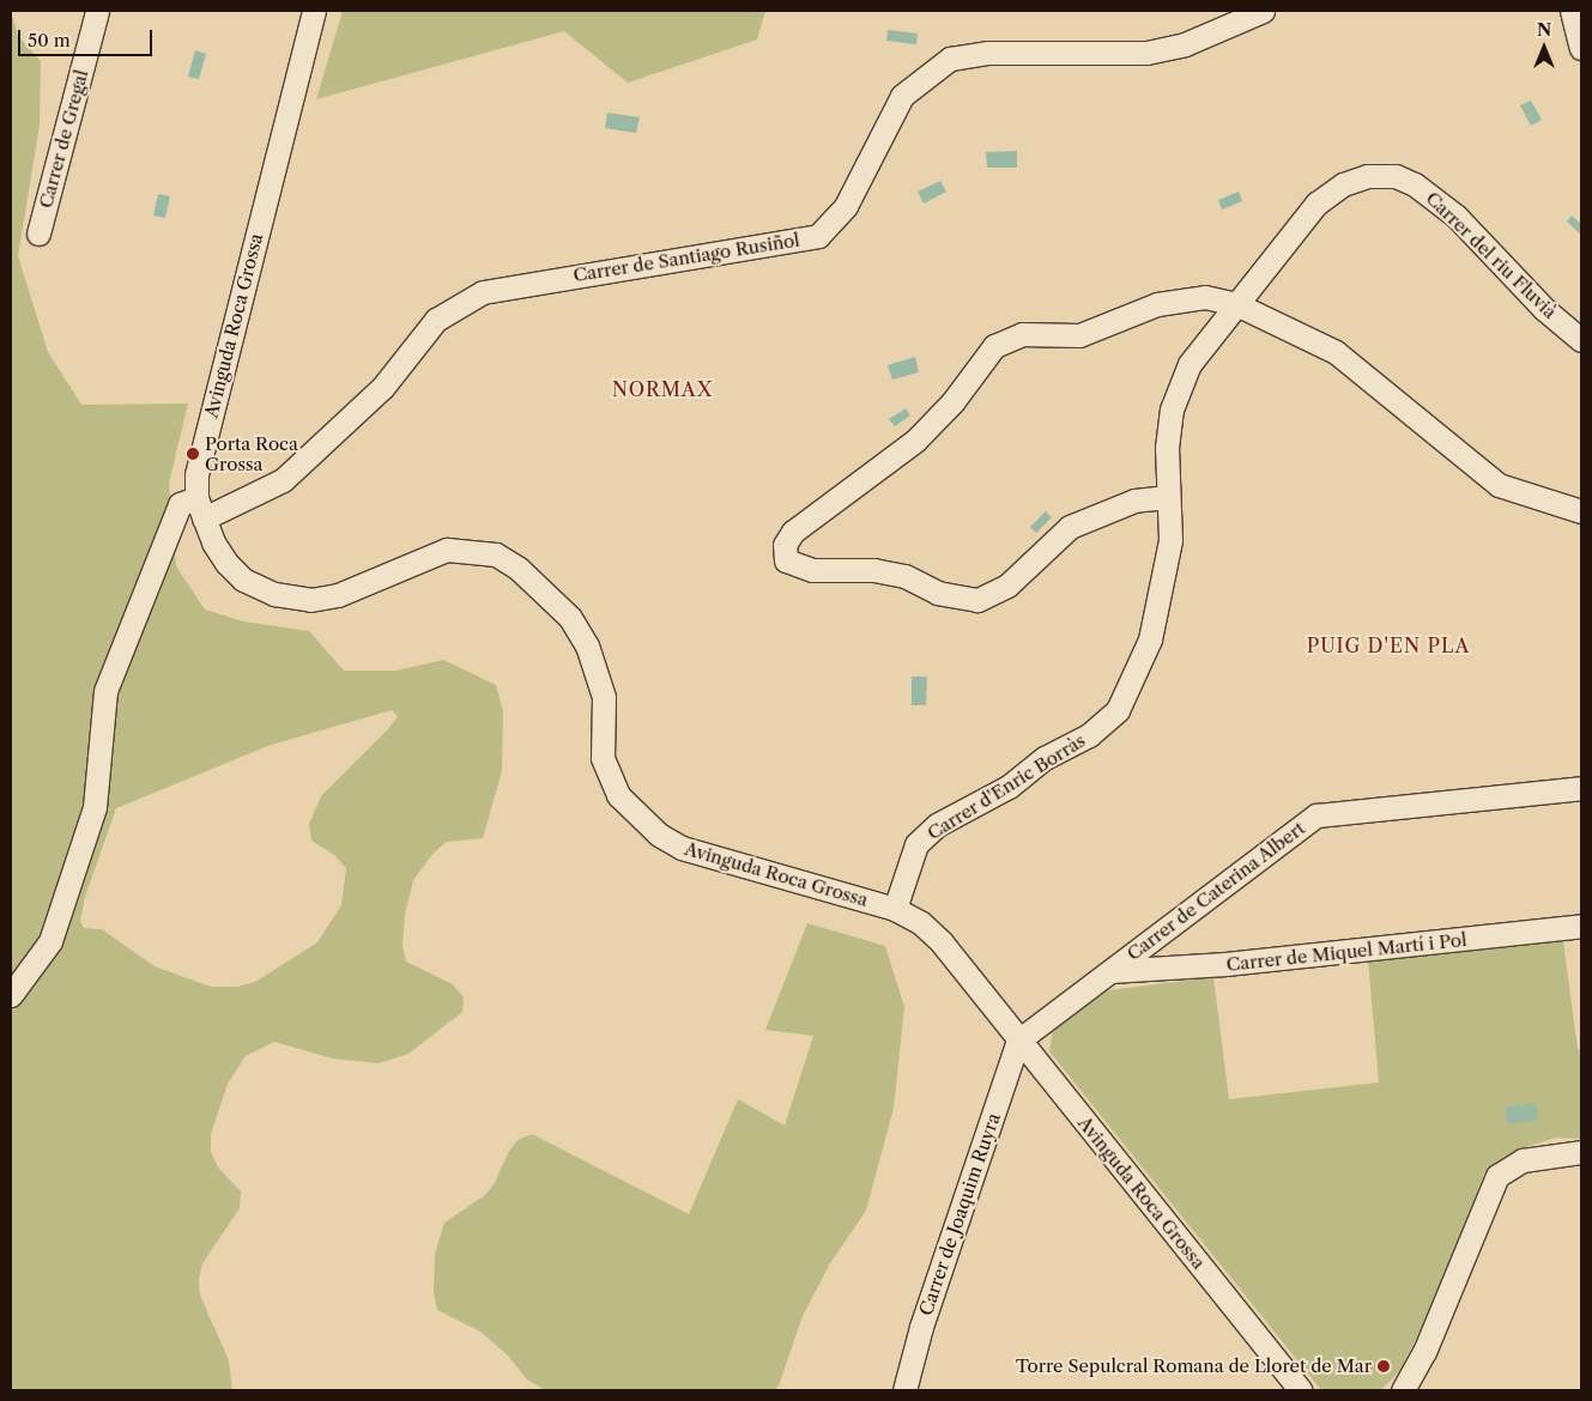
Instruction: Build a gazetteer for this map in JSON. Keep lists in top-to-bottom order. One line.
{"streets":{"street":["Carrer de Gregal","Carrer del riu Fluvià","Carrer de Santiago Rusiñol","Avinguda Roca Grossa","Carrer d'Enric Borràs","Carrer de Caterina Albert","Carrer de Miquel Martí i Pol","Carrer de Joaquim Ruyra"]},"crossings":[["Carrer del riu Fluvià","Carrer d'Enric Borràs"],["Carrer de Santiago Rusiñol","Avinguda Roca Grossa"],["Avinguda Roca Grossa","Carrer d'Enric Borràs"],["Avinguda Roca Grossa","Carrer de Caterina Albert"],["Avinguda Roca Grossa","Carrer de Joaquim Ruyra"],["Carrer de Caterina Albert","Carrer de Miquel Martí i Pol"],["Carrer de Caterina Albert","Carrer de Joaquim Ruyra"]],"districts":["NORMAX","PUIG D'EN PLA"],"places":["Porta Roca Grossa","Torre Sepulcral Romana de Lloret de Mar"],"scale_bar":"50 m","north":"top"}
